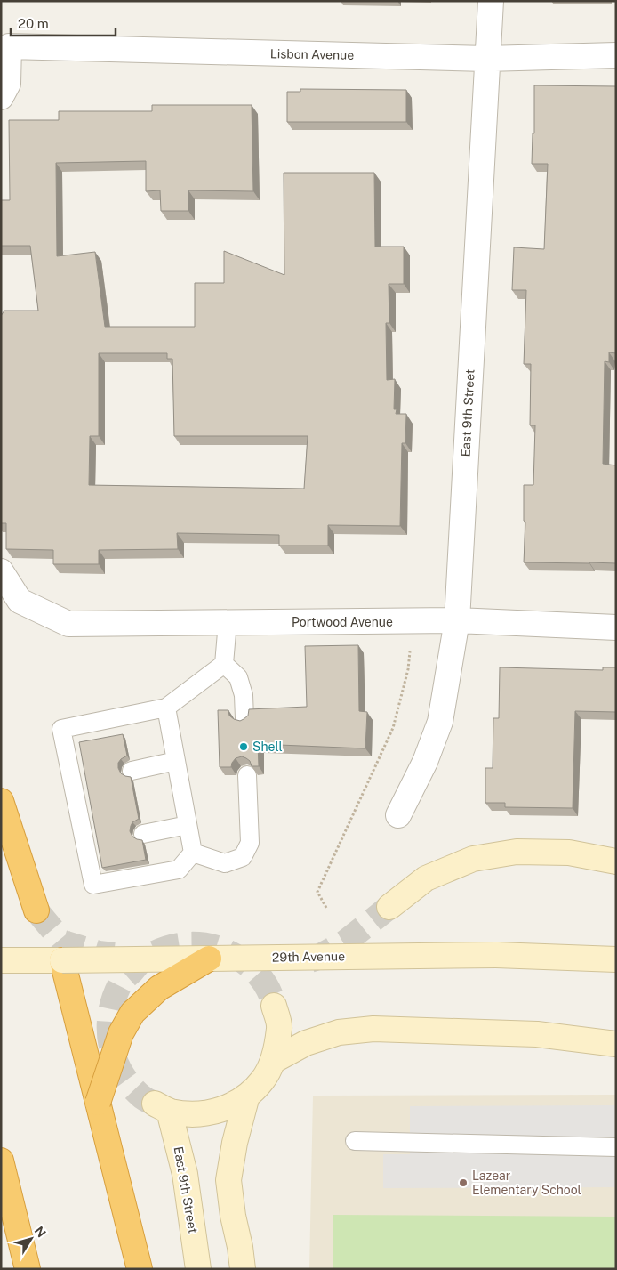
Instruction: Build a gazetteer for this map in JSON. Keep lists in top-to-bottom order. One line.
{"streets":{"main road":["East 9th Street","29th Avenue"],"street":["Lisbon Avenue","Portwood Avenue"]},"crossings":[["Lisbon Avenue","East 9th Street"],["East 9th Street","Portwood Avenue"]],"places":["Shell","Lazear Elementary School"],"scale_bar":"20 m","north":"top right"}
